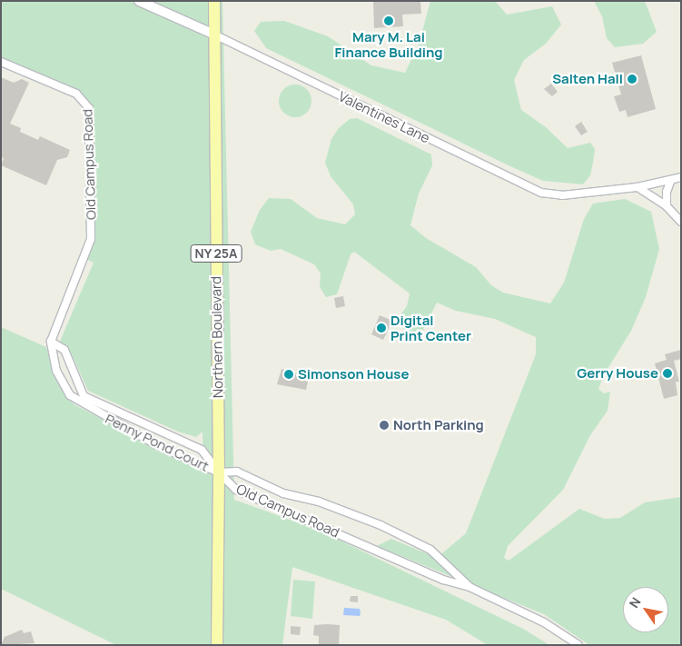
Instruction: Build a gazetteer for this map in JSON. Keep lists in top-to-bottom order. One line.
{"streets":{"main road":["NY 25A","Northern Boulevard"],"street":["Valentines Lane","Old Campus Road","Penny Pond Court"]},"crossings":[["Valentines Lane","Northern Boulevard"],["Old Campus Road","Northern Boulevard"],["Old Campus Road","Penny Pond Court"],["Northern Boulevard","Penny Pond Court"]],"places":["Mary M. Lai Finance Building","Salten Hall","Digital Print Center","Gerry House","Simonson House","North Parking"],"north":"top left"}
